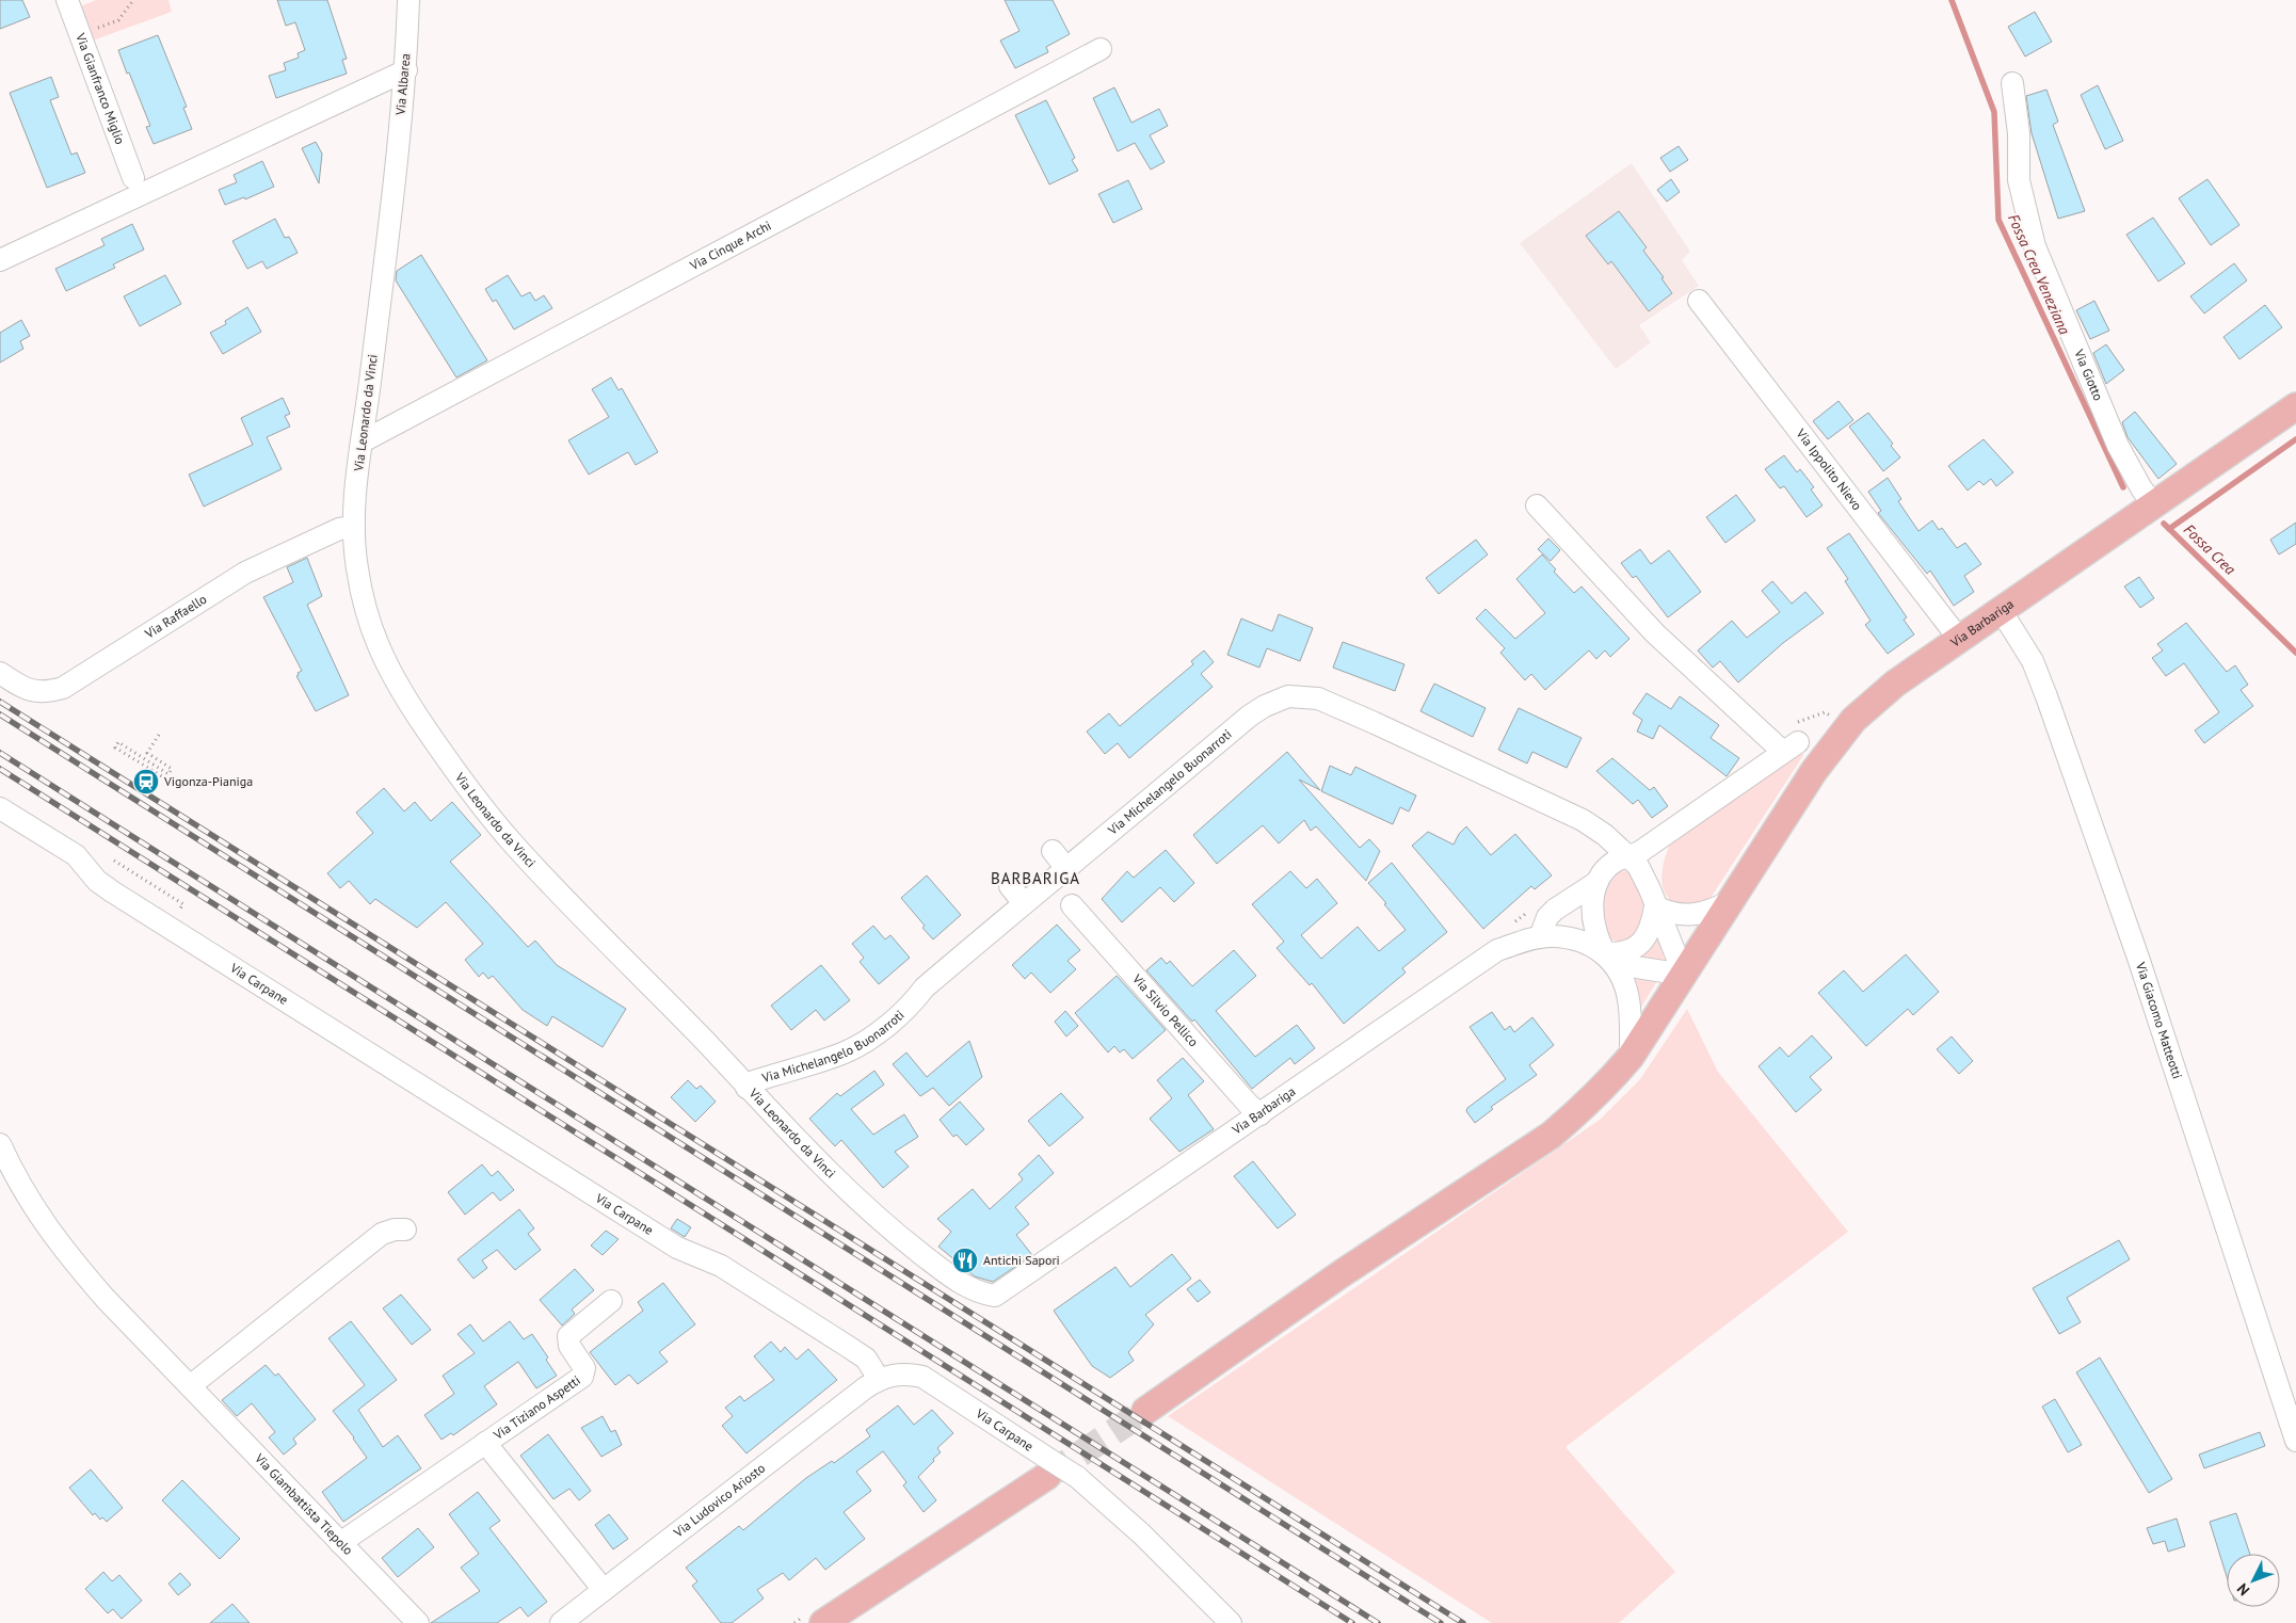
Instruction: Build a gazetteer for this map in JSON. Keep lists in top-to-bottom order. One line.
{"streets":{"main road":["Via Barbariga"],"street":["Via Albarea","Via Gianfranco Miglio","Via Cinque Archi","Via Giotto","Via Leonardo da Vinci","Via Ippolito Nievo","Via Raffaello","Via Michelangelo Buonarroti","Via Carpane","Via Silvio Pellico","Via Giacomo Matteotti","Via Tiziano Aspetti","Via Ludovico Ariosto","Via Giambattista Tiepolo"]},"crossings":[["Via Albarea","Via Leonardo da Vinci"],["Via Cinque Archi","Via Leonardo da Vinci"],["Via Giotto","Via Barbariga"],["Via Leonardo da Vinci","Via Raffaello"],["Via Leonardo da Vinci","Via Barbariga"],["Via Leonardo da Vinci","Via Michelangelo Buonarroti"],["Via Ippolito Nievo","Via Barbariga"],["Via Barbariga","Via Silvio Pellico"],["Via Barbariga","Via Giacomo Matteotti"],["Via Carpane","Via Ludovico Ariosto"],["Via Tiziano Aspetti","Via Ludovico Ariosto"],["Via Tiziano Aspetti","Via Giambattista Tiepolo"]],"districts":["BARBARIGA"],"water":["Fossa Crea Veneziana","Fossa Crea"],"places":{"station":["Vigonza-Pianiga"],"restaurant":["Antichi Sapori"]},"north":"bottom left"}
